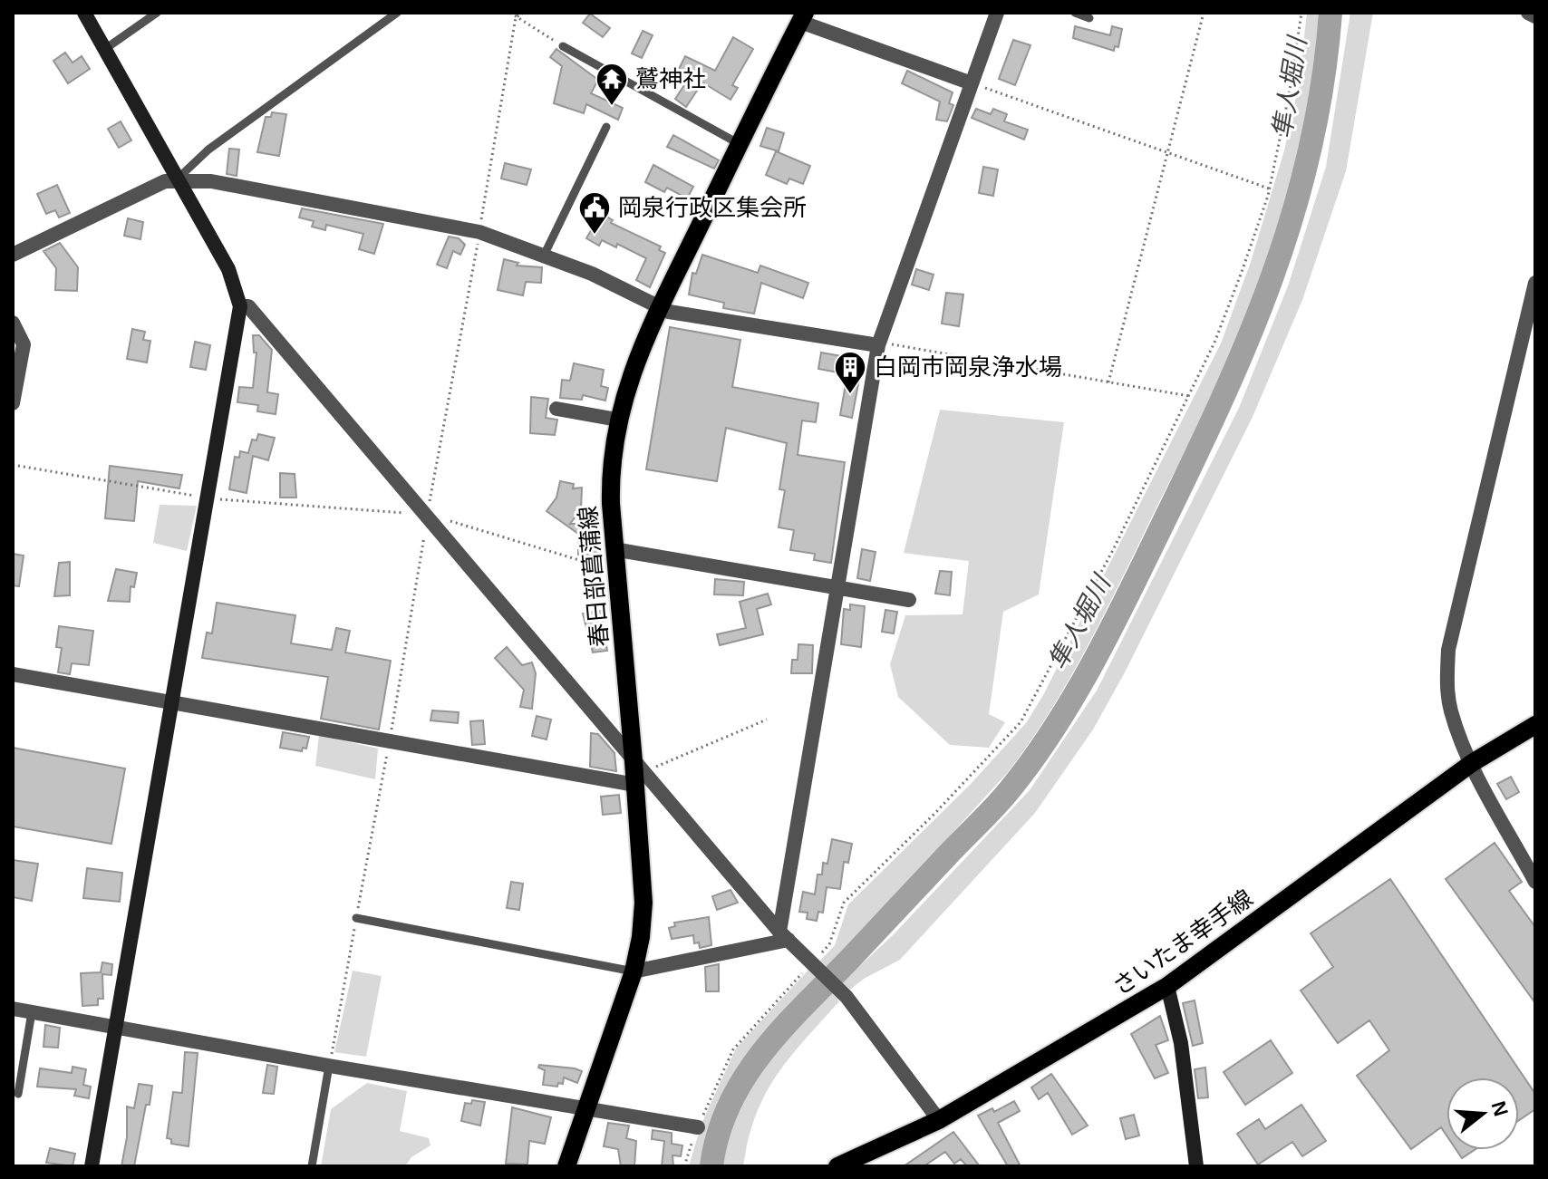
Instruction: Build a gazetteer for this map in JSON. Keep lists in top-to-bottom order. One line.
{"streets":{"main road":["春日部菖蒲線","さいたま幸手線"]},"water":["隼人堀川"],"places":{"temple":["鷲神社"],"public building":["岡泉行政区集会所"],"building":["白岡市岡泉浄水場"]},"north":"right"}
